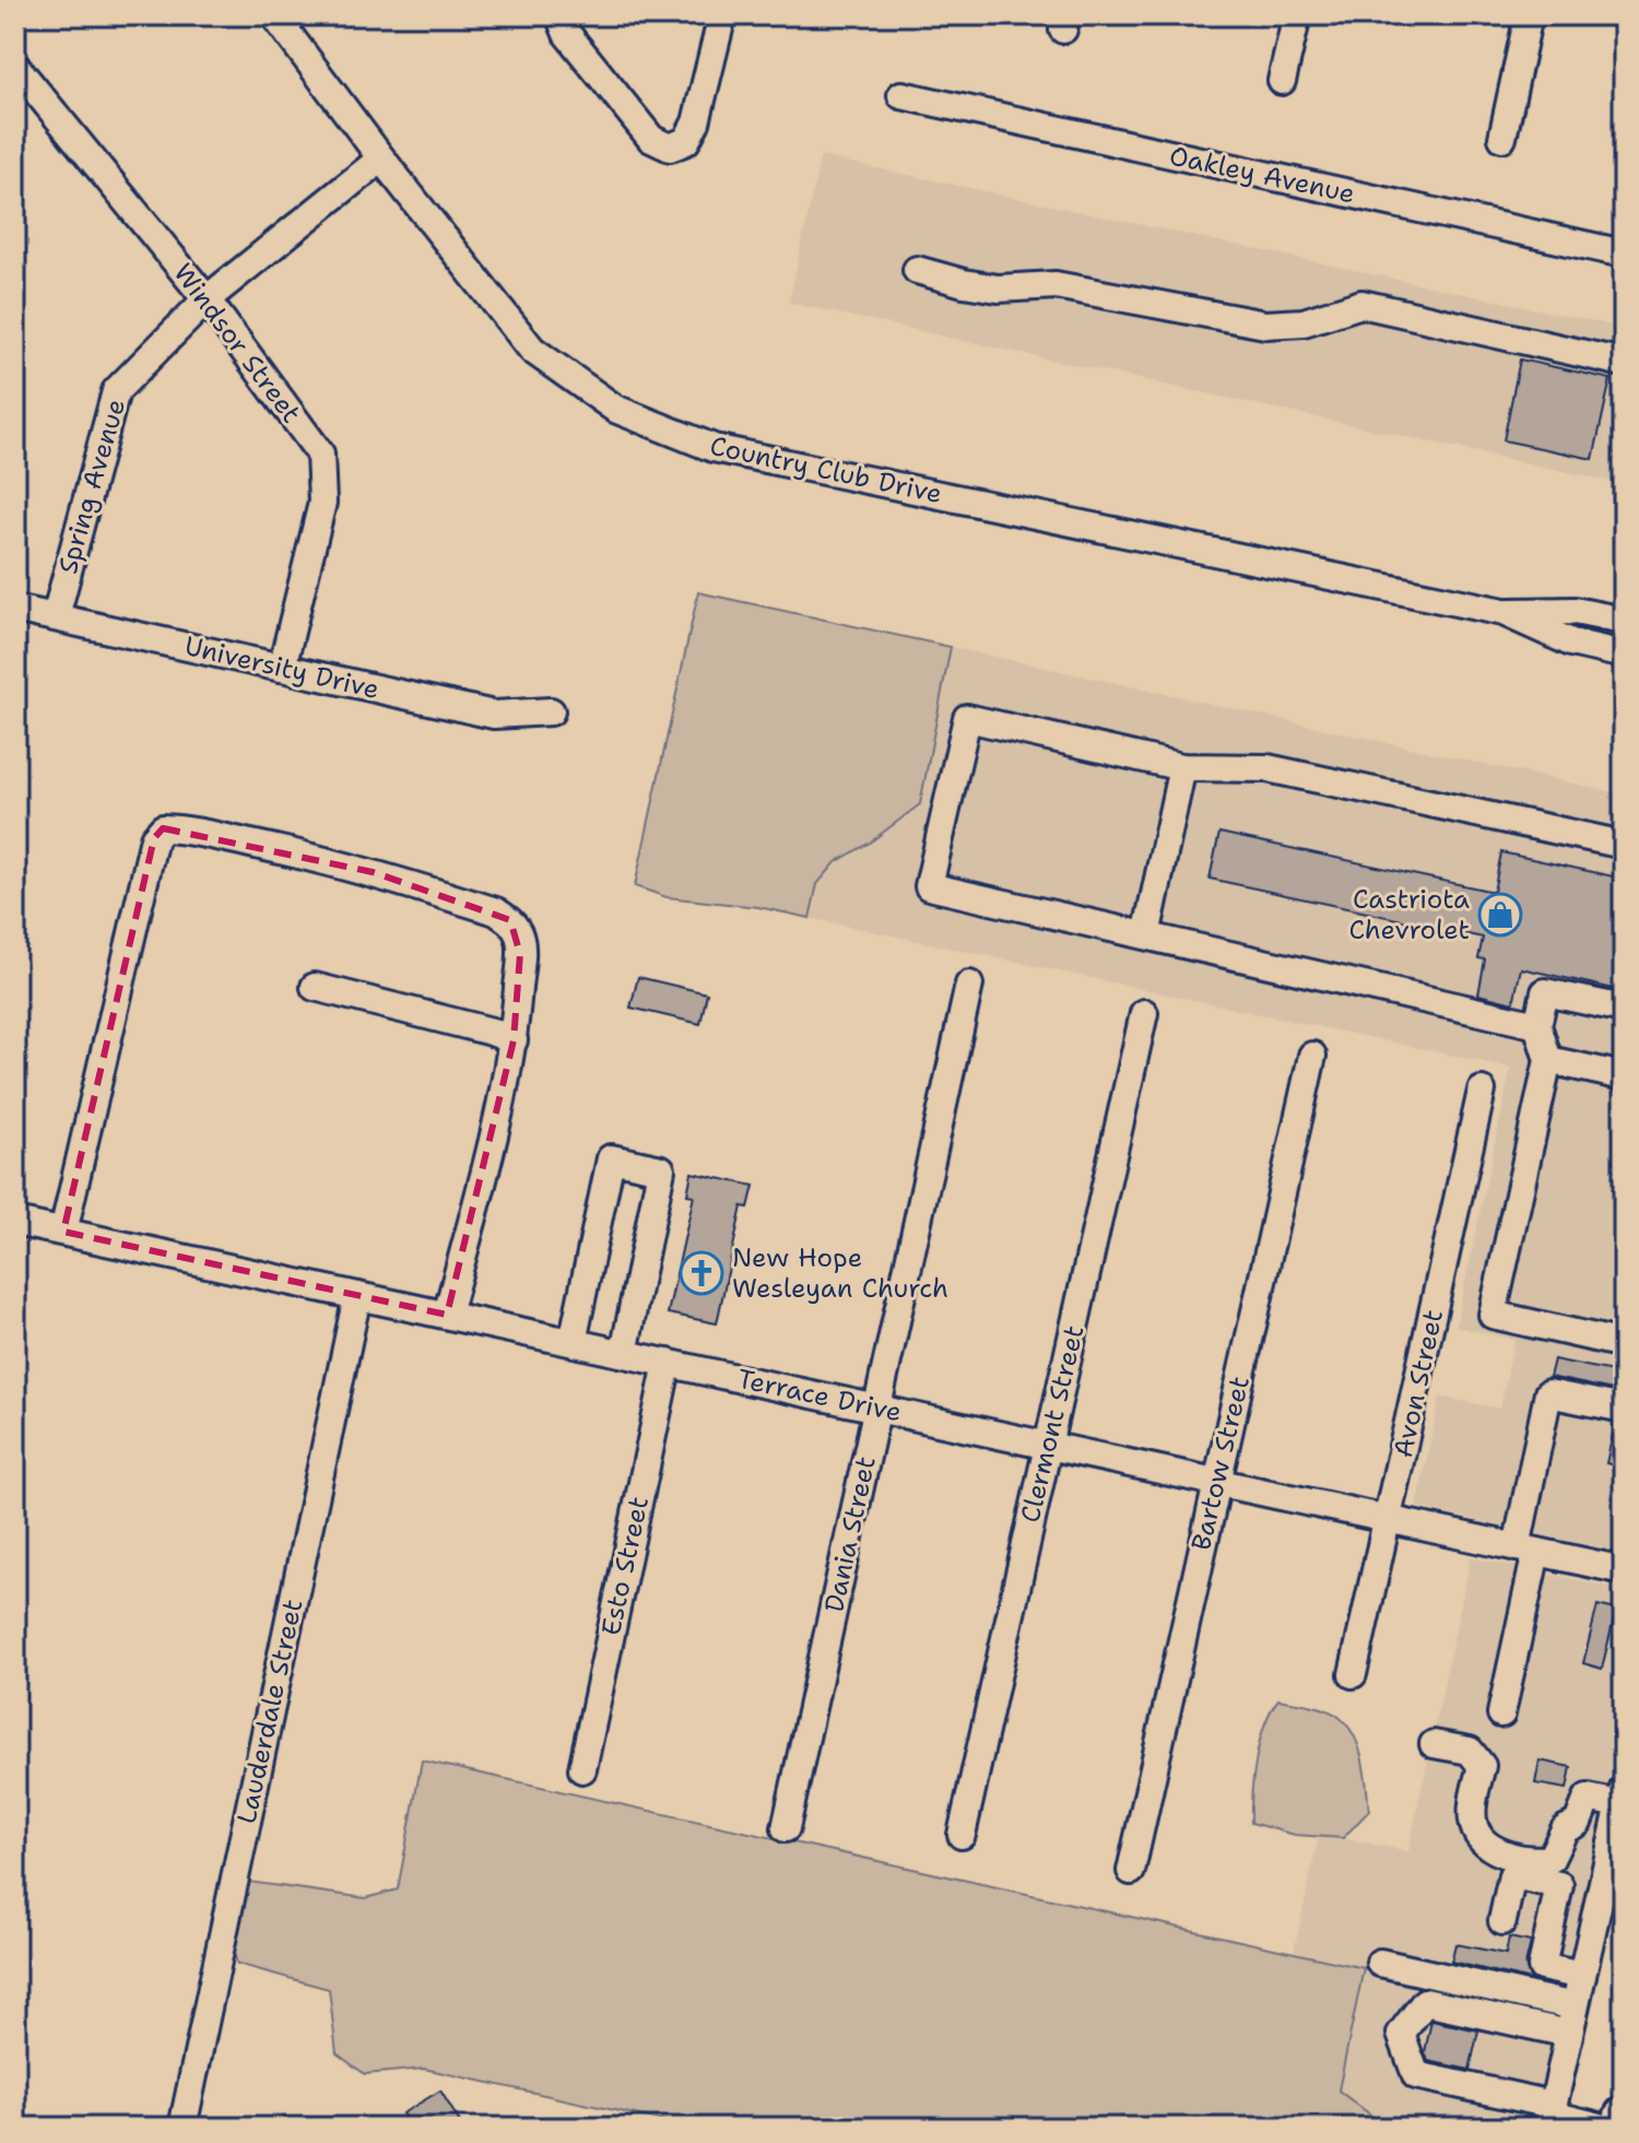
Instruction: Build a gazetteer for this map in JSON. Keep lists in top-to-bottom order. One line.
{"streets":{"street":["Oakley Avenue","Windsor Street","Country Club Drive","Spring Avenue","University Drive","Avon Street","Terrace Drive","Clermont Street","Bartow Street","Dania Street","Esto Street","Lauderdale Street"]},"crossings":[["Windsor Street","Spring Avenue"],["Windsor Street","University Drive"],["Country Club Drive","Spring Avenue"],["Spring Avenue","University Drive"],["Avon Street","Terrace Drive"],["Terrace Drive","Clermont Street"],["Terrace Drive","Bartow Street"],["Terrace Drive","Dania Street"],["Terrace Drive","Esto Street"],["Terrace Drive","Lauderdale Street"]],"places":{"shop":["Castriota Chevrolet"],"church":["New Hope Wesleyan Church"]}}
